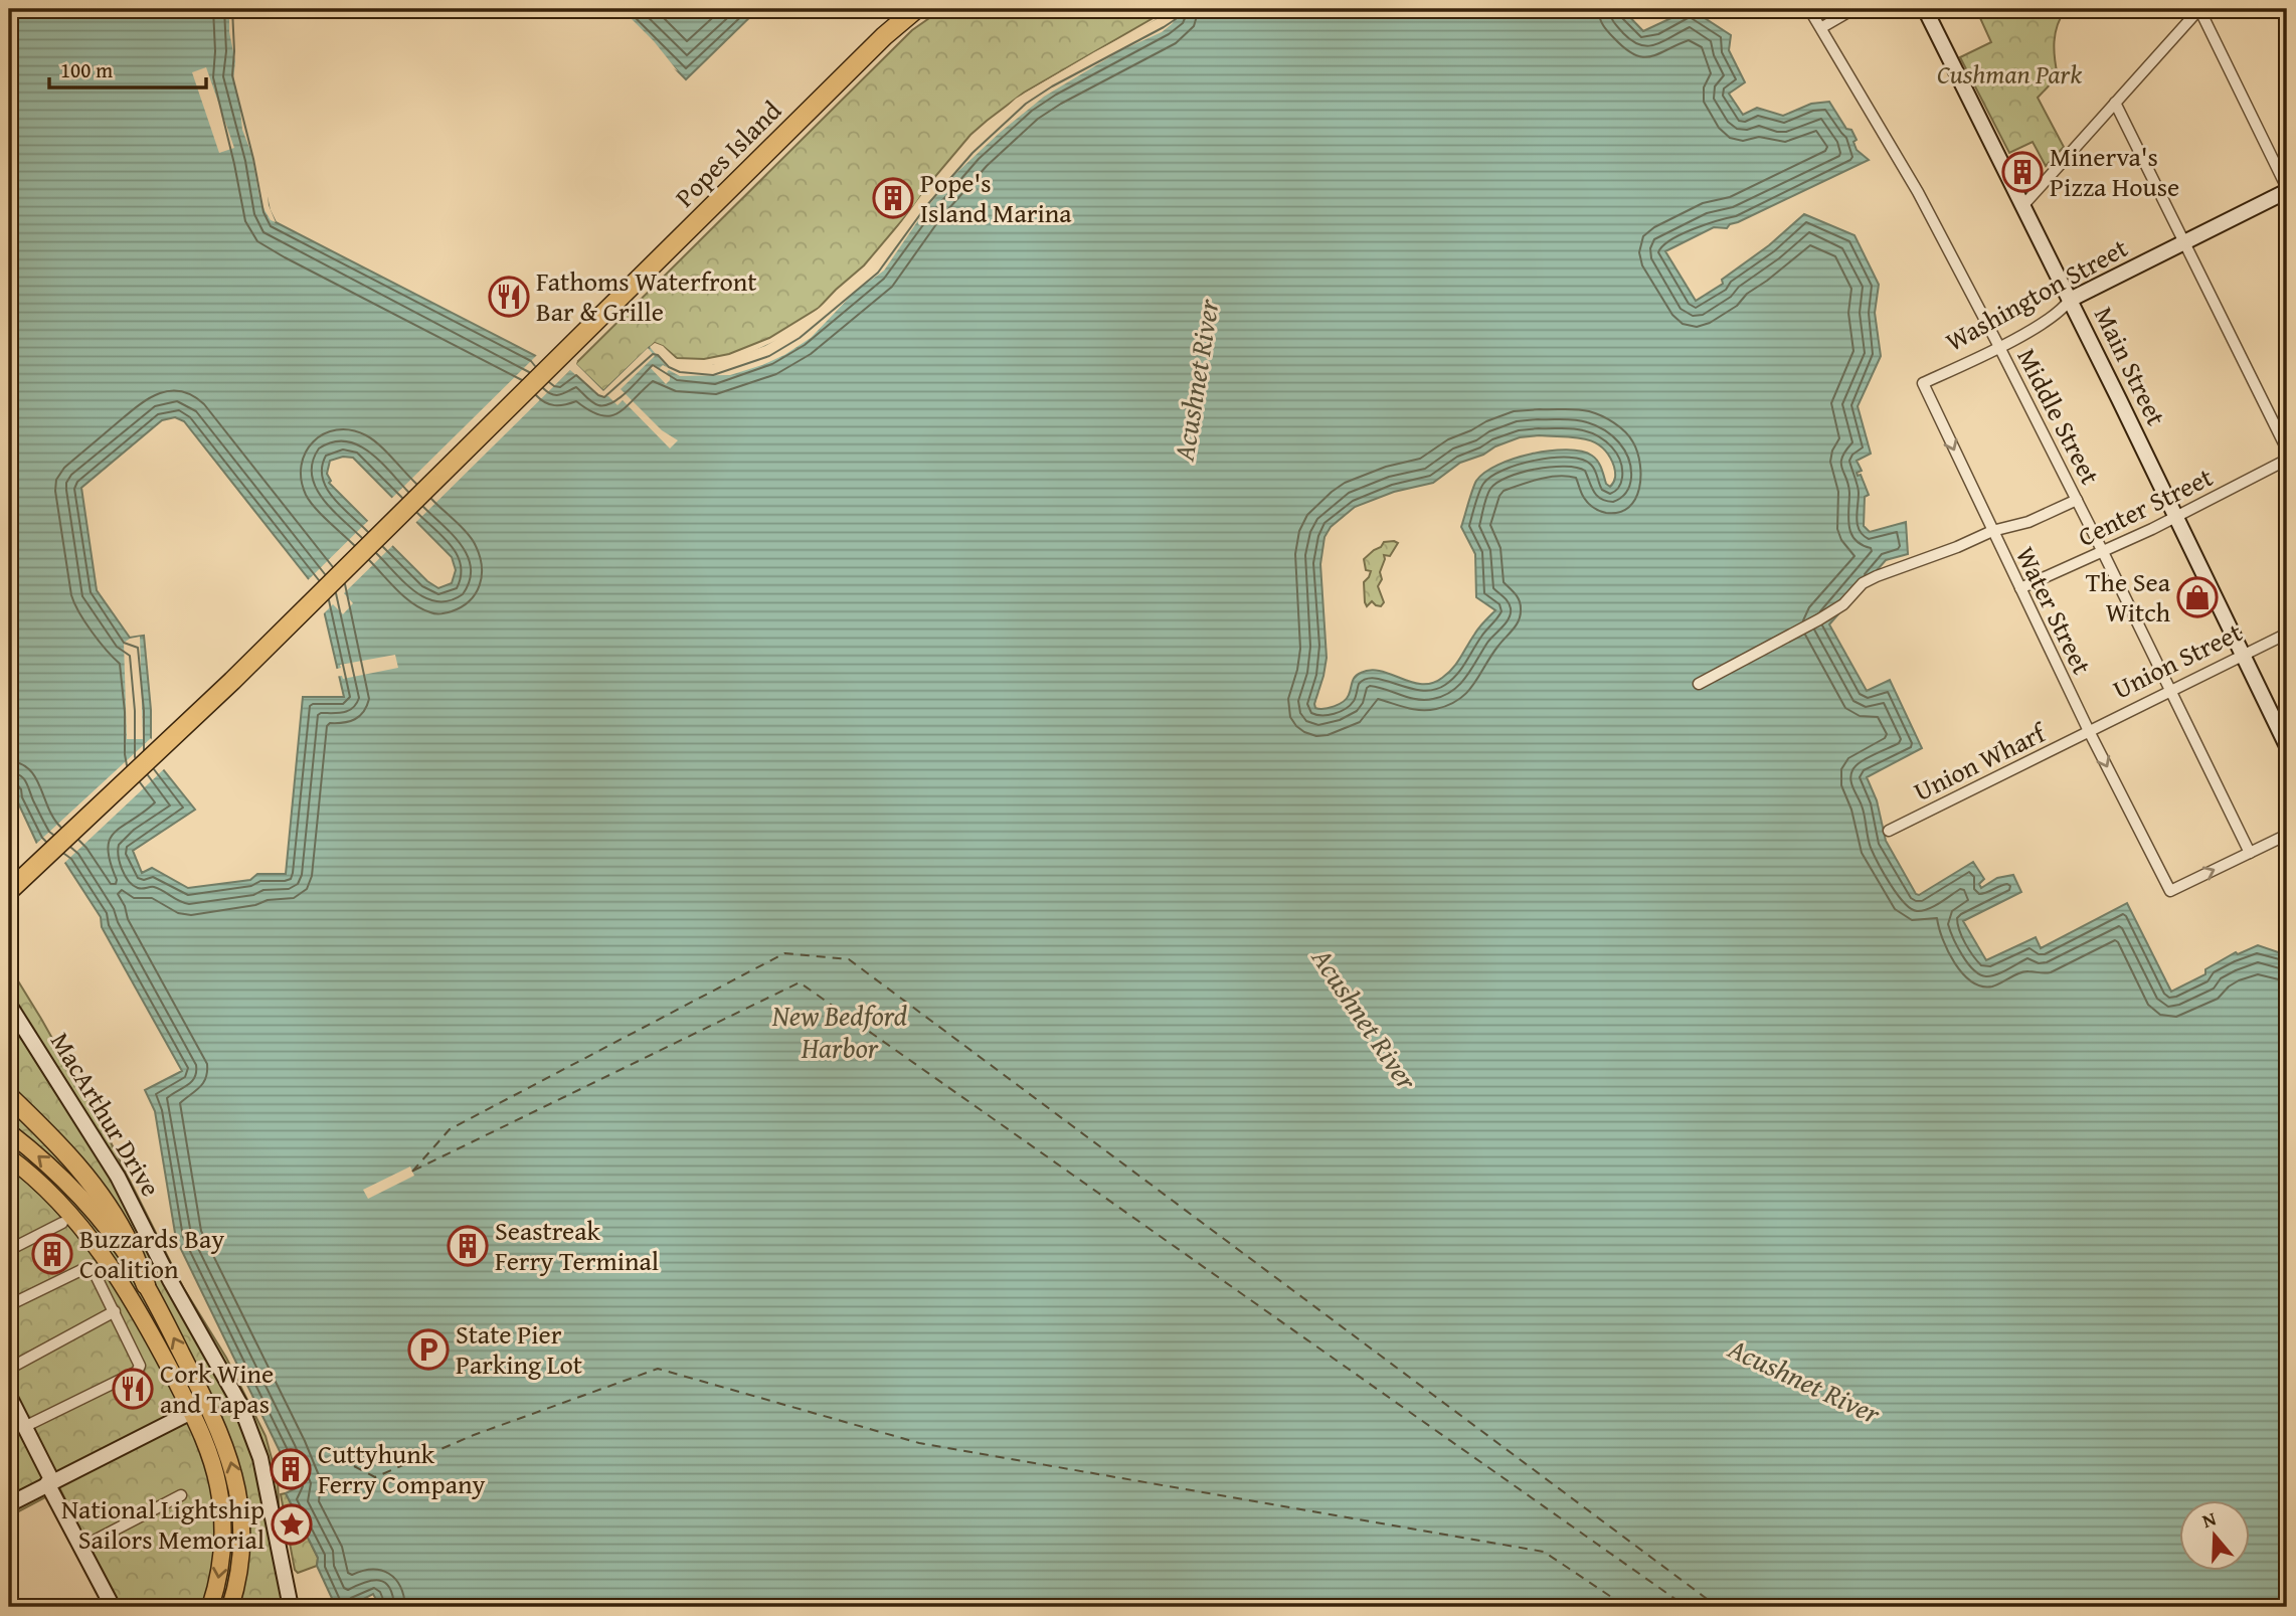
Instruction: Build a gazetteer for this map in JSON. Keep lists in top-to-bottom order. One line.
{"streets":{"highway":["Popes Island"],"street":["Washington Street","Main Street","Middle Street","Center Street","Water Street","Union Street","Union Wharf","MacArthur Drive"]},"crossings":[["Washington Street","Main Street"],["Washington Street","Middle Street"],["Washington Street","Water Street"],["Main Street","Center Street"],["Main Street","Union Street"],["Middle Street","Center Street"],["Middle Street","Water Street"],["Middle Street","Union Street"],["Center Street","Water Street"],["Water Street","Union Street"],["Water Street","Union Wharf"],["Union Street","Union Wharf"]],"one_way":["Water Street"],"water":["Acushnet River","New Bedford Harbor"],"parks":["Cushman Park"],"places":{"building":["Minerva's Pizza House","Pope's Island Marina","Seastreak Ferry Terminal","Buzzards Bay Coalition","Cuttyhunk Ferry Company"],"restaurant":["Fathoms Waterfront Bar & Grille","Cork Wine and Tapas"],"shop":["The Sea Witch"],"parking":["State Pier Parking Lot"],"place":["National Lightship Sailors Memorial"]},"scale_bar":"100 m","north":"top"}
